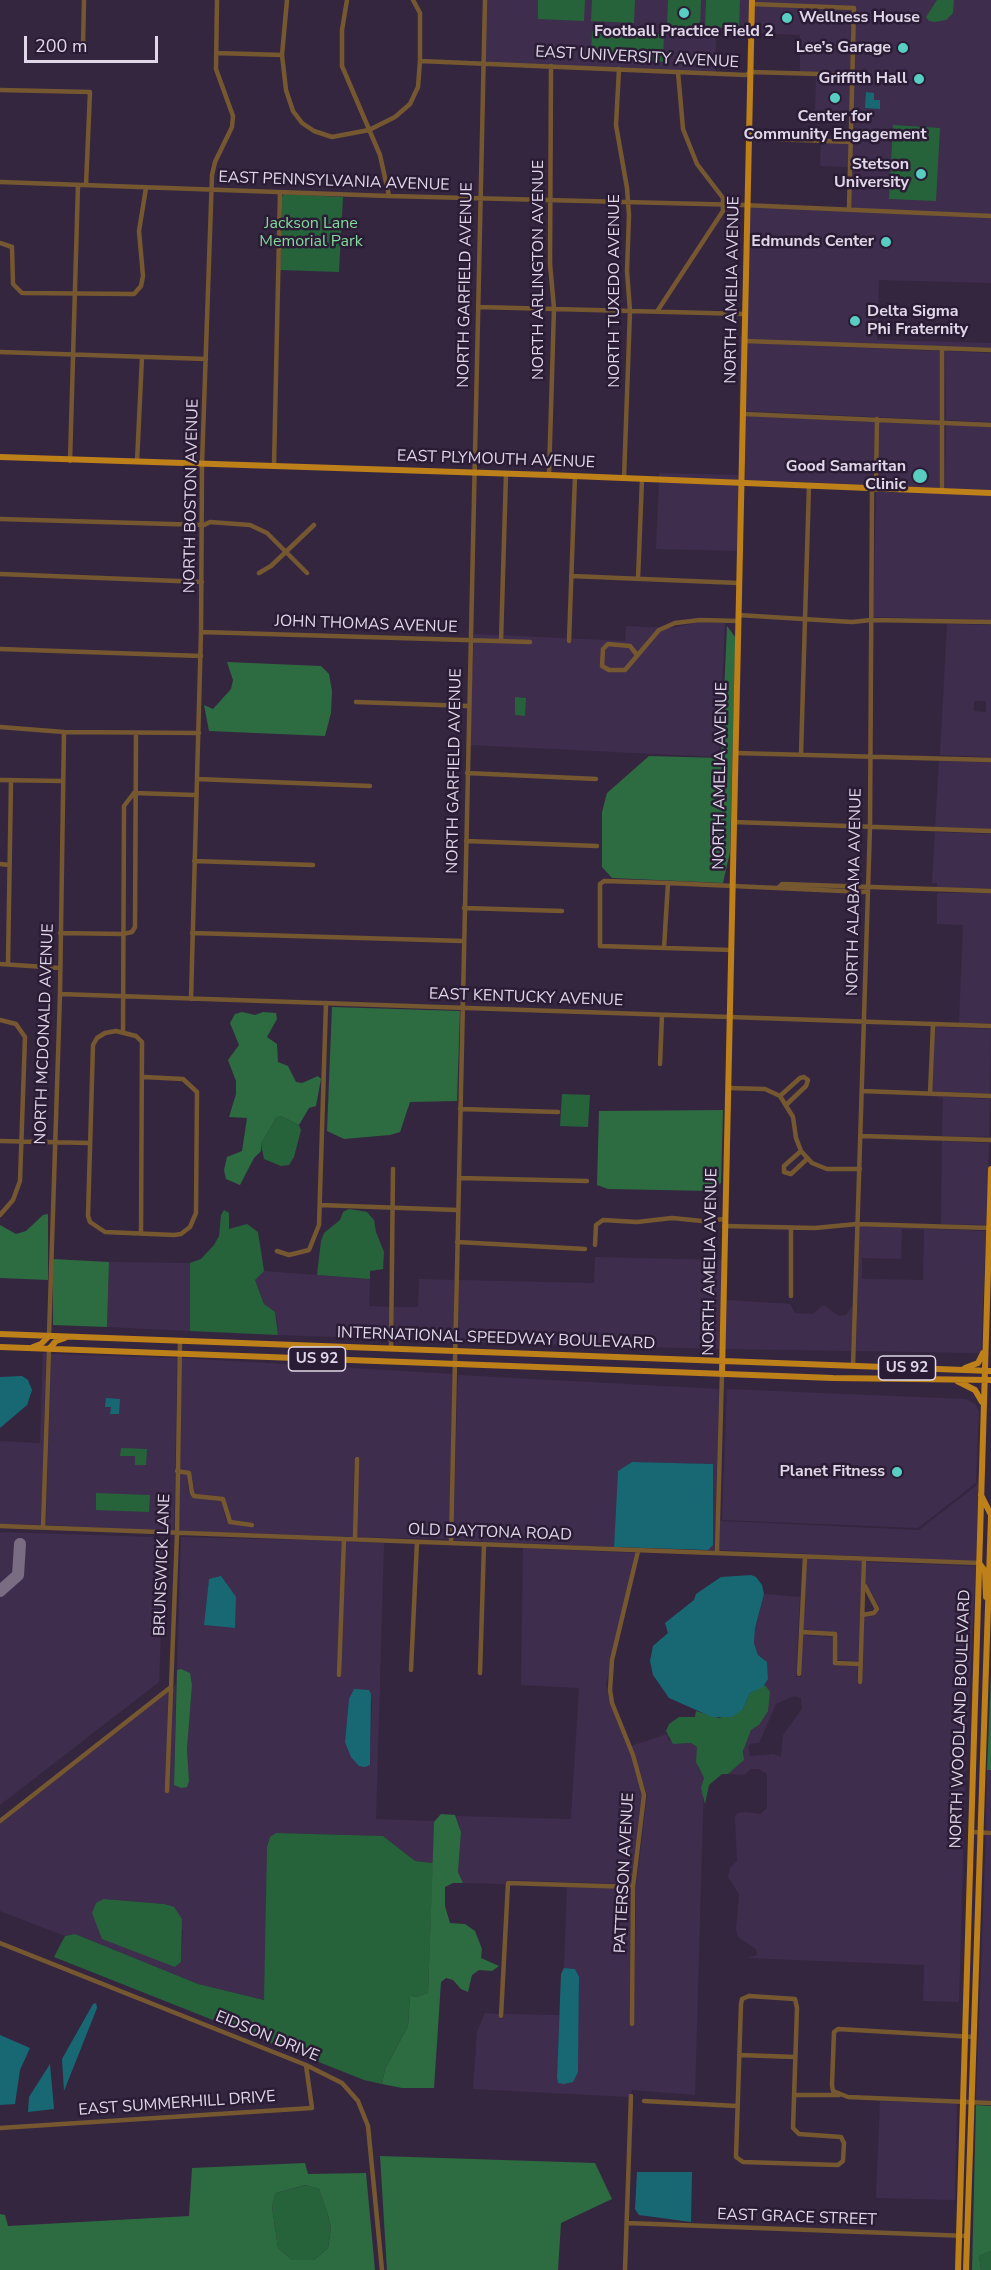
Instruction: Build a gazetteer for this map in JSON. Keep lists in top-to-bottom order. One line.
{"streets":{"main road":["NORTH AMELIA AVENUE","EAST PLYMOUTH AVENUE","INTERNATIONAL SPEEDWAY BOULEVARD","US 92","NORTH WOODLAND BOULEVARD"],"street":["EAST UNIVERSITY AVENUE","EAST PENNSYLVANIA AVENUE","NORTH ARLINGTON AVENUE","NORTH GARFIELD AVENUE","NORTH TUXEDO AVENUE","NORTH BOSTON AVENUE","JOHN THOMAS AVENUE","NORTH ALABAMA AVENUE","EAST KENTUCKY AVENUE","NORTH MCDONALD AVENUE","OLD DAYTONA ROAD","BRUNSWICK LANE","PATTERSON AVENUE","EIDSON DRIVE","EAST SUMMERHILL DRIVE","EAST GRACE STREET"]},"crossings":[["EAST UNIVERSITY AVENUE","NORTH ARLINGTON AVENUE"],["EAST UNIVERSITY AVENUE","NORTH GARFIELD AVENUE"],["EAST UNIVERSITY AVENUE","NORTH AMELIA AVENUE"],["EAST UNIVERSITY AVENUE","NORTH TUXEDO AVENUE"],["EAST PENNSYLVANIA AVENUE","NORTH ARLINGTON AVENUE"],["EAST PENNSYLVANIA AVENUE","NORTH GARFIELD AVENUE"],["EAST PENNSYLVANIA AVENUE","NORTH AMELIA AVENUE"],["EAST PENNSYLVANIA AVENUE","NORTH TUXEDO AVENUE"],["EAST PENNSYLVANIA AVENUE","NORTH BOSTON AVENUE"],["NORTH ARLINGTON AVENUE","EAST PLYMOUTH AVENUE"],["NORTH GARFIELD AVENUE","EAST PLYMOUTH AVENUE"],["NORTH GARFIELD AVENUE","JOHN THOMAS AVENUE"],["NORTH GARFIELD AVENUE","EAST KENTUCKY AVENUE"],["NORTH GARFIELD AVENUE","INTERNATIONAL SPEEDWAY BOULEVARD"],["NORTH GARFIELD AVENUE","OLD DAYTONA ROAD"],["NORTH AMELIA AVENUE","EAST PLYMOUTH AVENUE"],["NORTH AMELIA AVENUE","EAST KENTUCKY AVENUE"],["NORTH AMELIA AVENUE","INTERNATIONAL SPEEDWAY BOULEVARD"],["NORTH AMELIA AVENUE","OLD DAYTONA ROAD"],["NORTH TUXEDO AVENUE","EAST PLYMOUTH AVENUE"],["EAST PLYMOUTH AVENUE","NORTH BOSTON AVENUE"],["EAST PLYMOUTH AVENUE","NORTH ALABAMA AVENUE"],["NORTH BOSTON AVENUE","JOHN THOMAS AVENUE"],["NORTH BOSTON AVENUE","EAST KENTUCKY AVENUE"],["NORTH ALABAMA AVENUE","EAST KENTUCKY AVENUE"],["NORTH ALABAMA AVENUE","INTERNATIONAL SPEEDWAY BOULEVARD"],["EAST KENTUCKY AVENUE","NORTH MCDONALD AVENUE"],["NORTH MCDONALD AVENUE","INTERNATIONAL SPEEDWAY BOULEVARD"],["INTERNATIONAL SPEEDWAY BOULEVARD","US 92"],["INTERNATIONAL SPEEDWAY BOULEVARD","BRUNSWICK LANE"],["INTERNATIONAL SPEEDWAY BOULEVARD","NORTH WOODLAND BOULEVARD"],["US 92","NORTH WOODLAND BOULEVARD"],["OLD DAYTONA ROAD","BRUNSWICK LANE"],["OLD DAYTONA ROAD","NORTH WOODLAND BOULEVARD"],["OLD DAYTONA ROAD","PATTERSON AVENUE"],["NORTH WOODLAND BOULEVARD","EAST GRACE STREET"],["EIDSON DRIVE","EAST SUMMERHILL DRIVE"]],"parks":["Jackson Lane Memorial Park"],"places":["Football Practice Field 2","Wellness House","Lee’s Garage","Griffith Hall","Center for Community Engagement","Stetson University","Edmunds Center","Delta Sigma Phi Fraternity","Good Samaritan Clinic","Planet Fitness"],"scale_bar":"200 m"}
